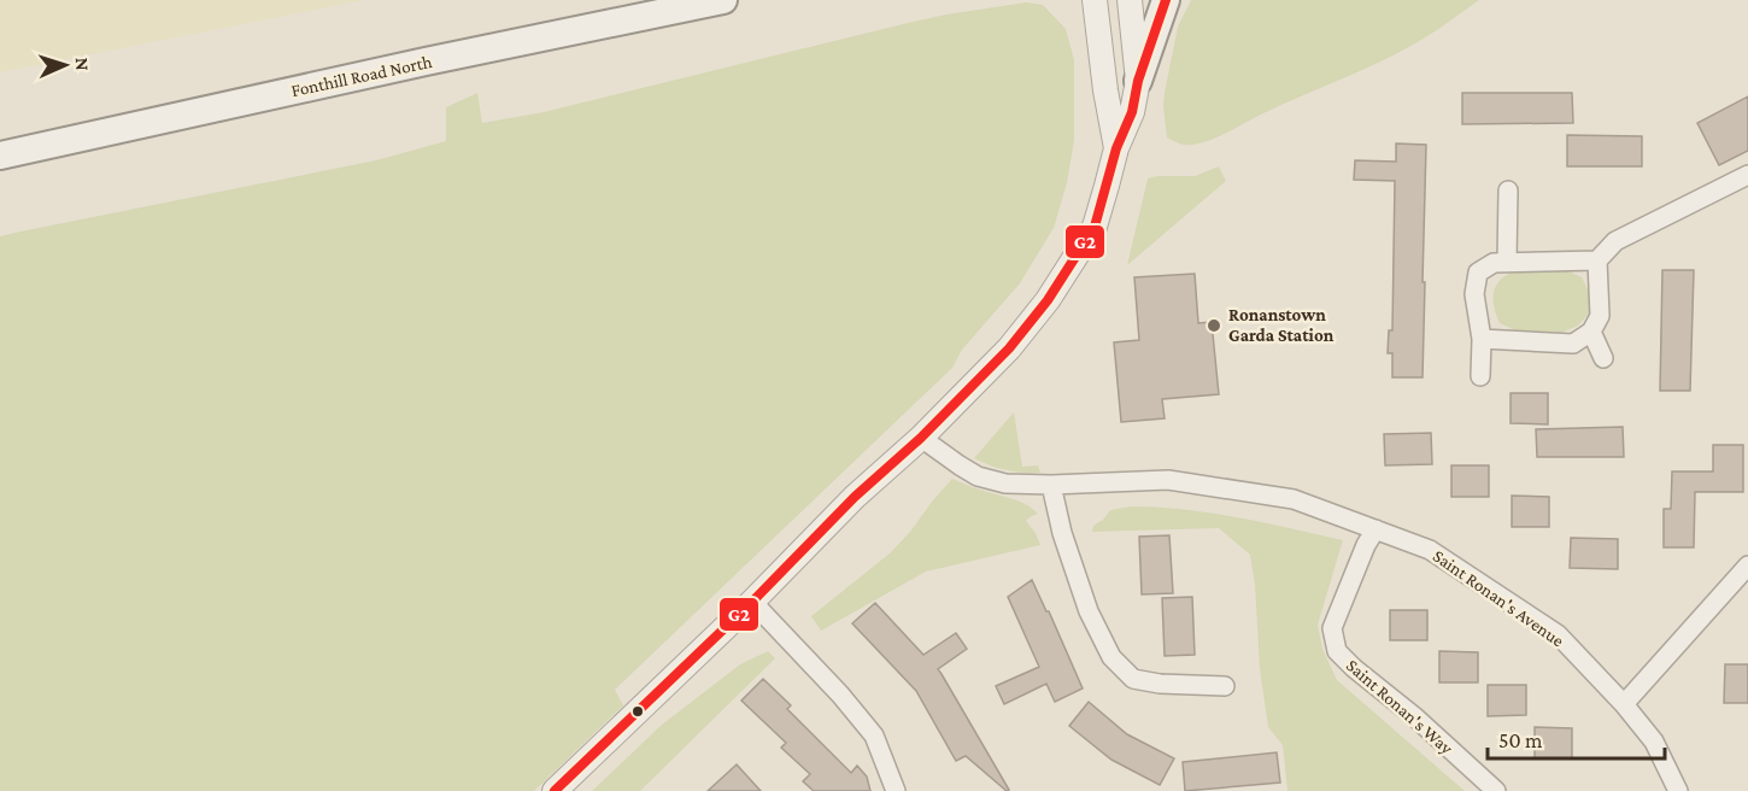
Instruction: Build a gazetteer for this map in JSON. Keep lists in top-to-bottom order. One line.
{"streets":{"main road":["Fonthill Road North"],"street":["Saint Ronan's Avenue","Saint Ronan's Way"]},"crossings":[["Saint Ronan's Avenue","Saint Ronan's Way"]],"places":["Ronanstown Garda Station"],"lines":["transit line G2"],"scale_bar":"50 m","north":"right"}
